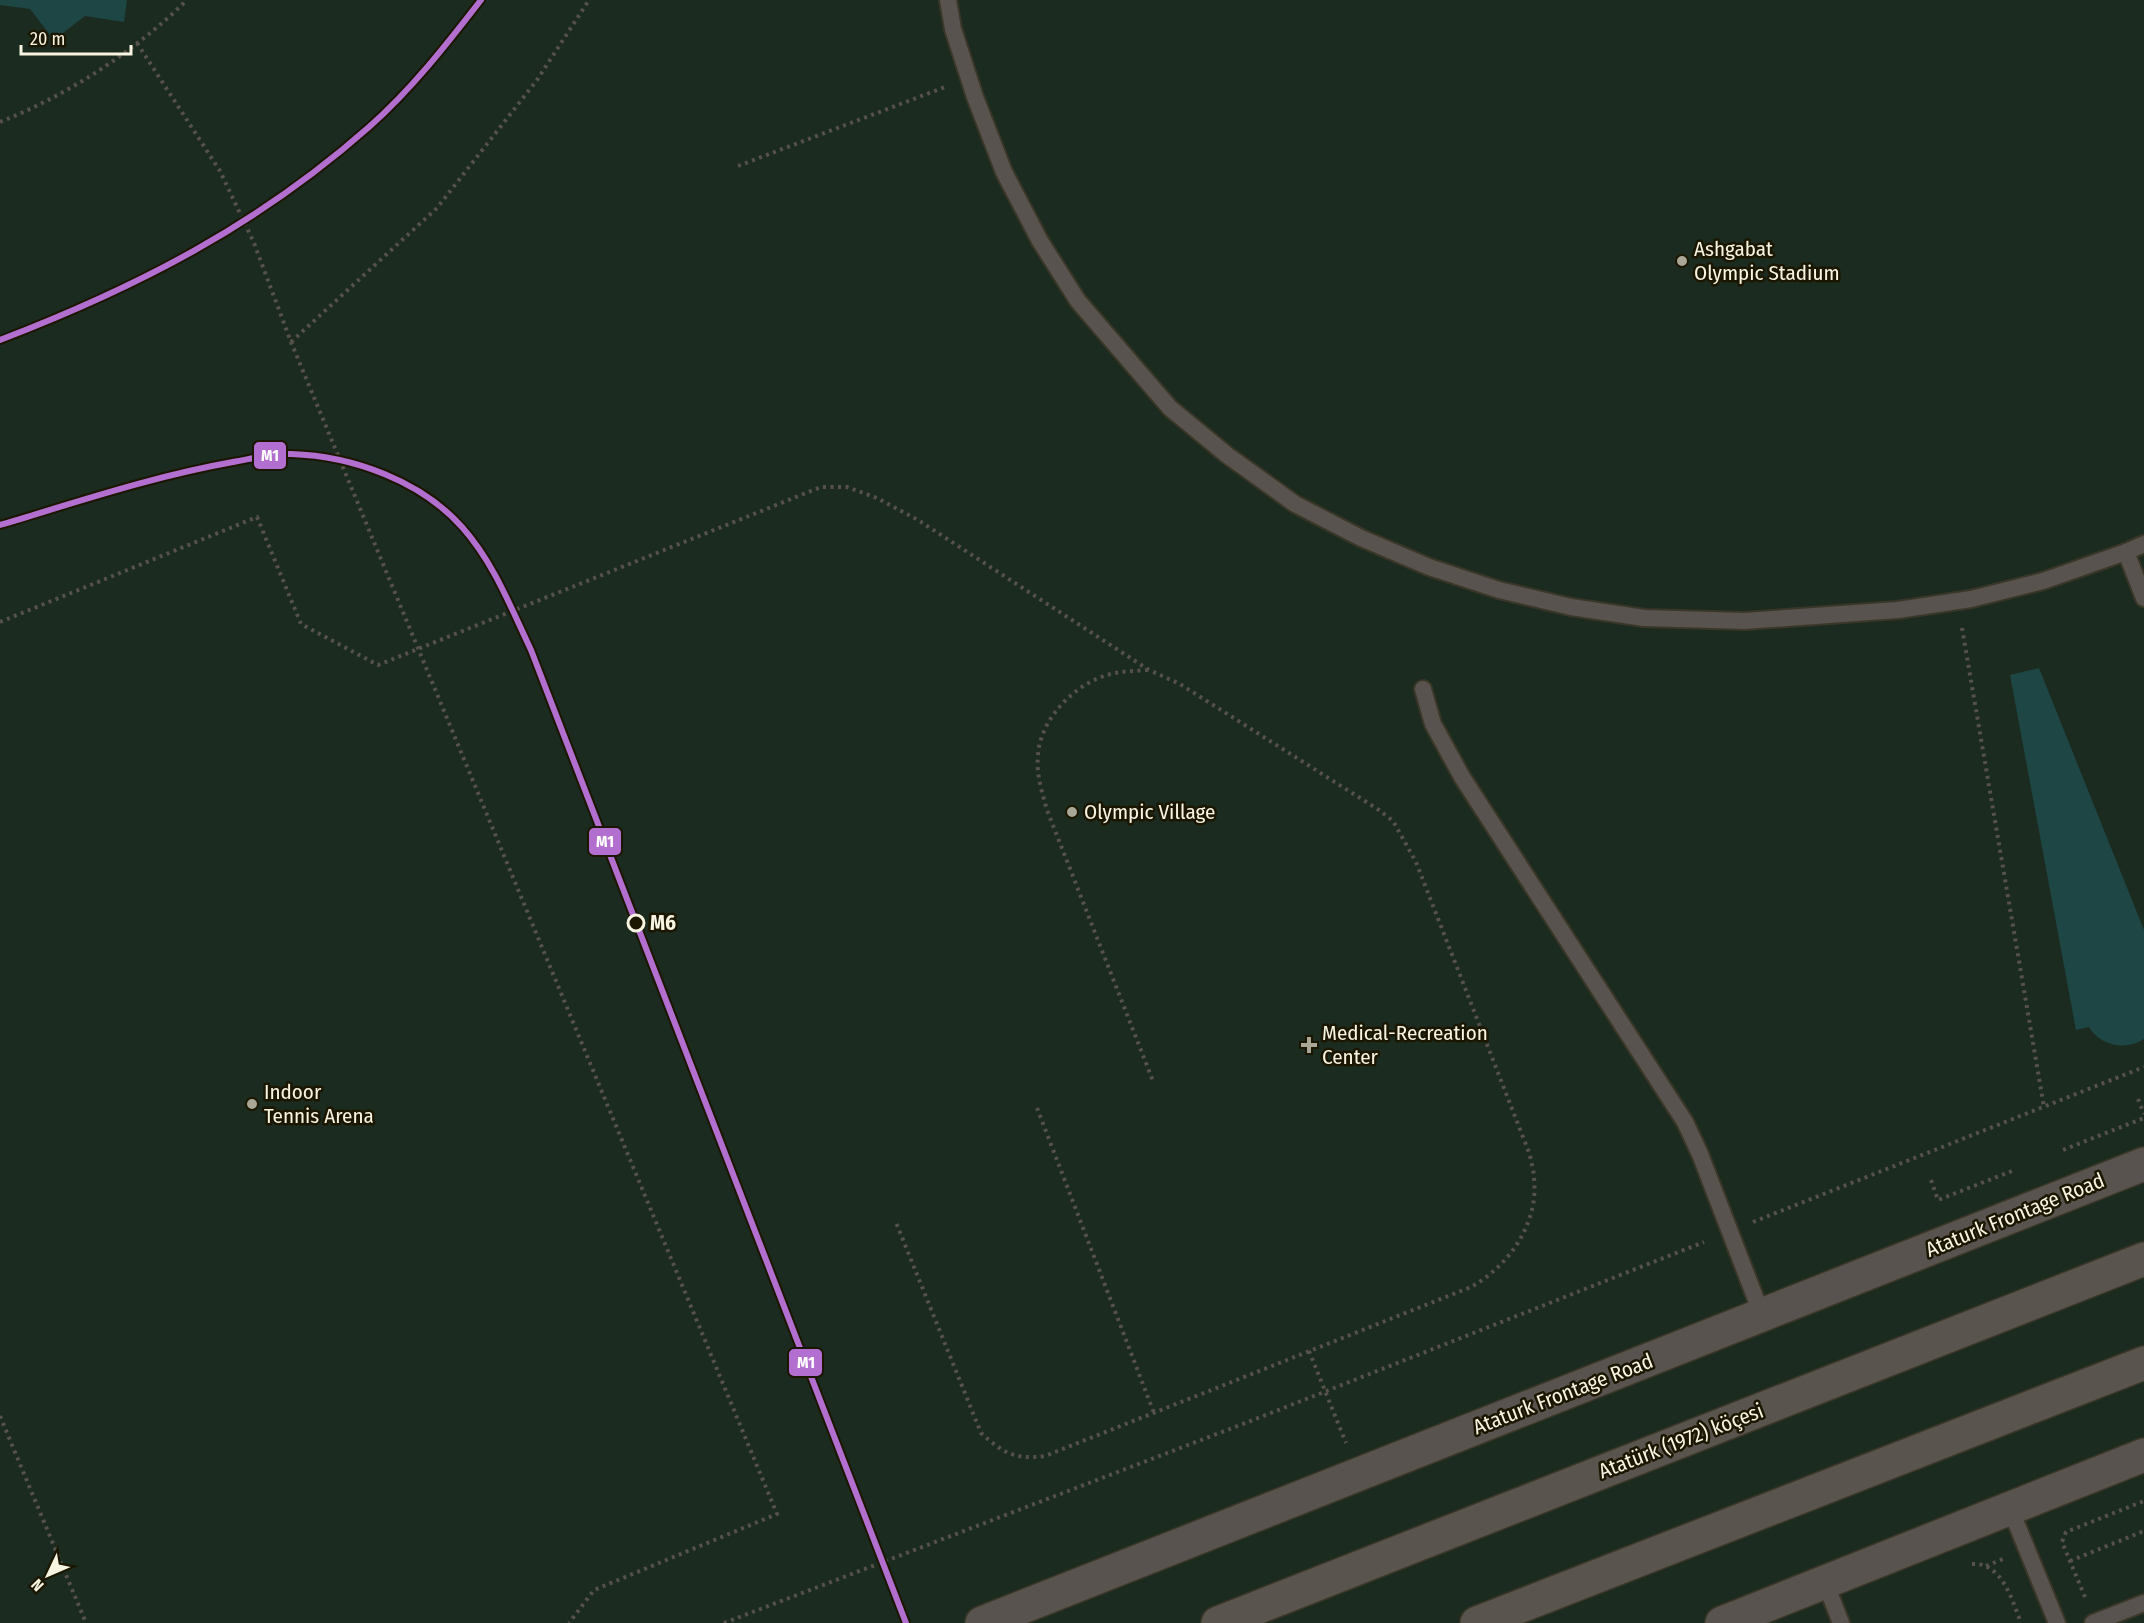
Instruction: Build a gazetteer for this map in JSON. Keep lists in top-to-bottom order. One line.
{"streets":{"main road":["Atatürk (1972) köçesi"],"street":["Ataturk Frontage Road"]},"places":{"other":["Ashgabat Olympic Stadium","Olympic Village","M6","Indoor Tennis Arena"],"health":["Medical-Recreation Center"]},"lines":["transit line M1"],"scale_bar":"20 m","north":"bottom left"}
